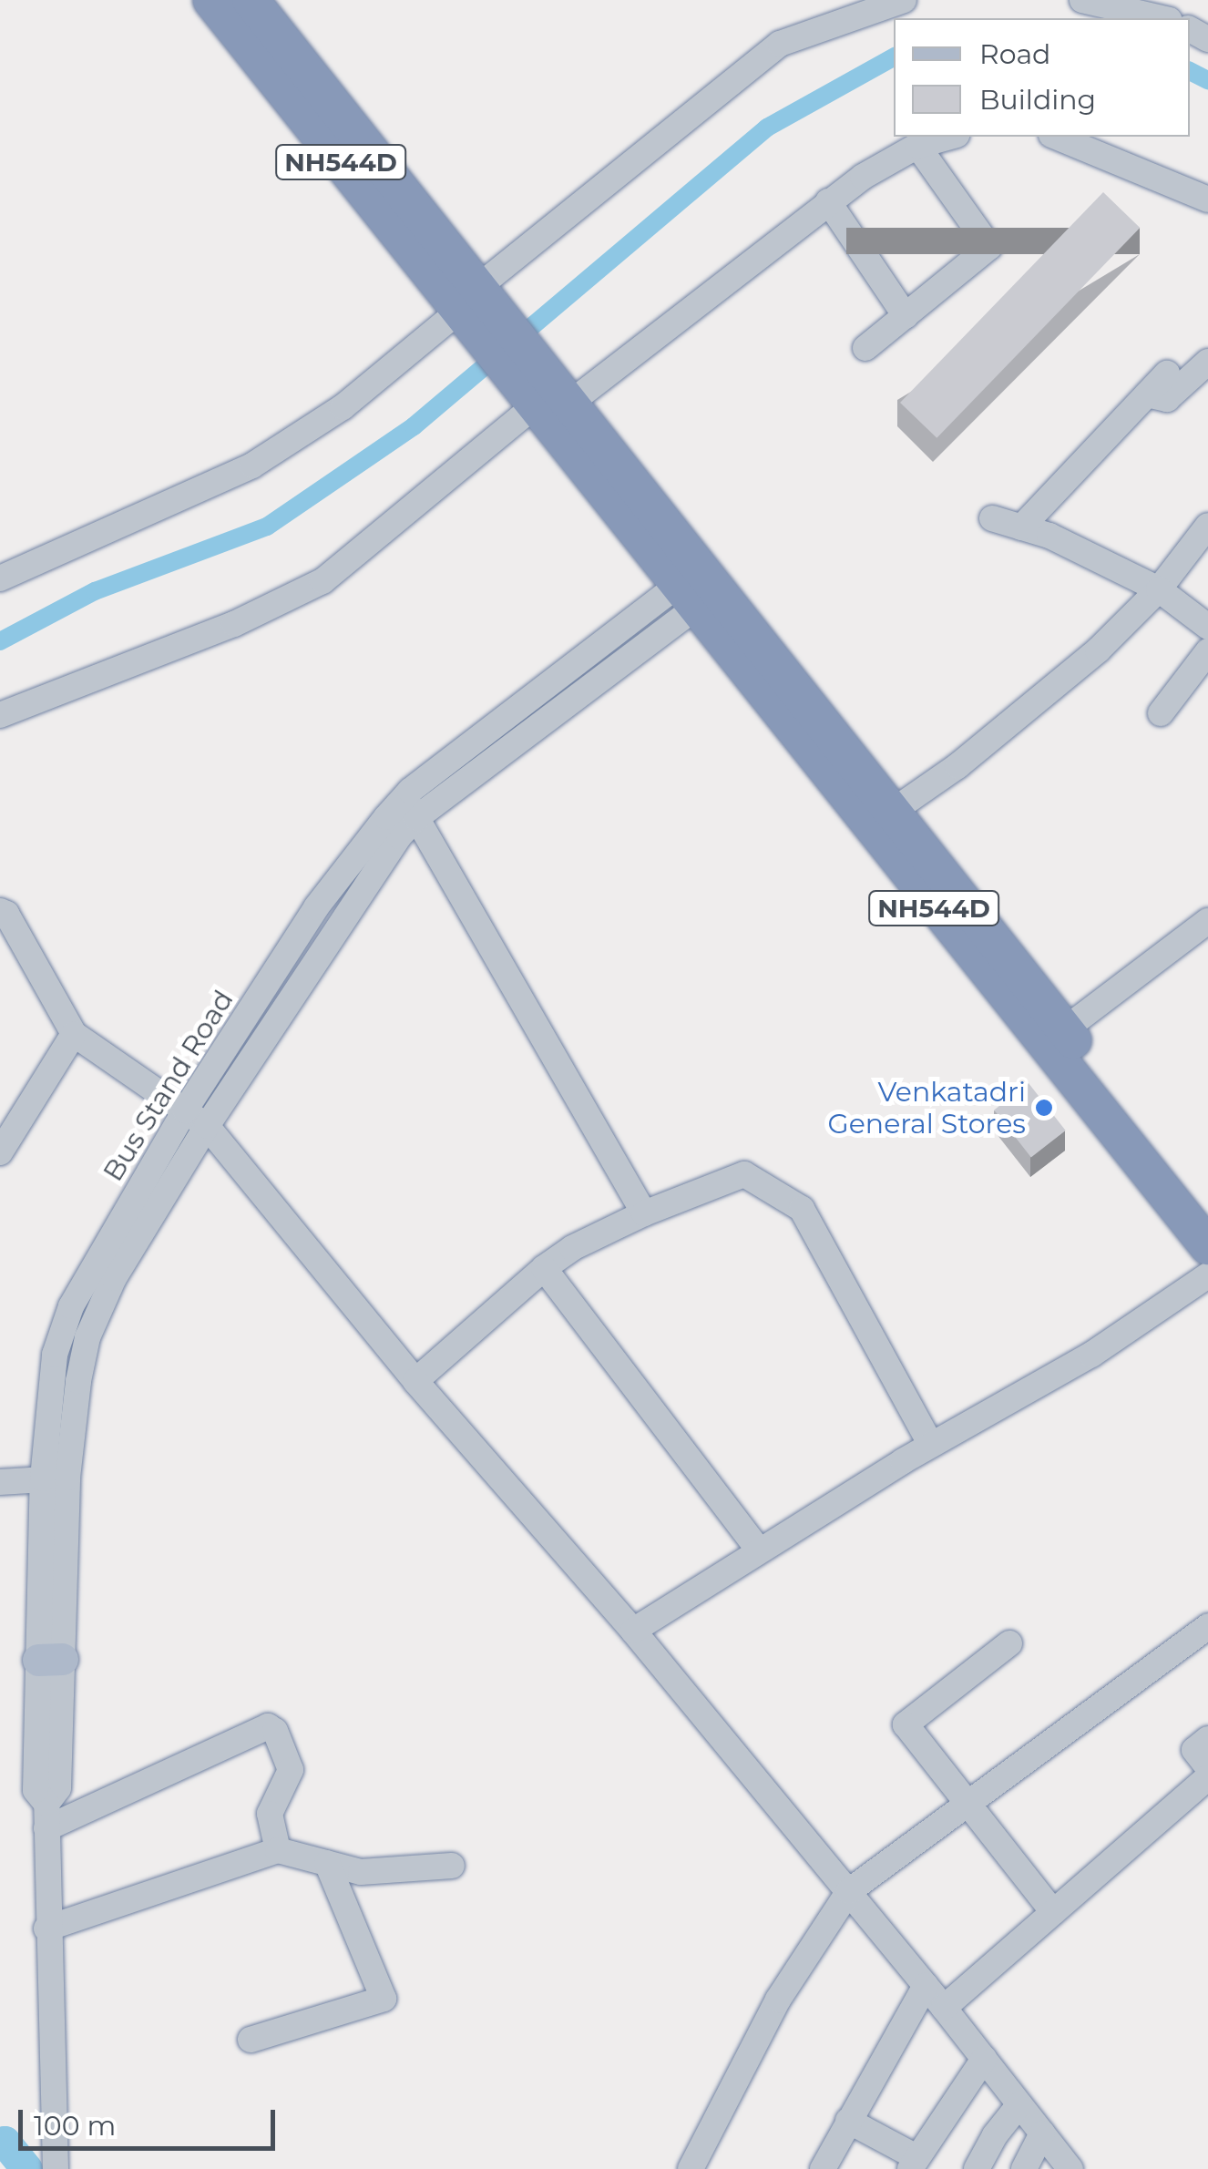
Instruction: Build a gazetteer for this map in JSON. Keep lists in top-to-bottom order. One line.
{"streets":{"highway":["NH544D"],"street":["Bus Stand Road"]},"crossings":[["NH544D","Bus Stand Road"]],"places":["Venkatadri General Stores"],"legend":["Road","Building"],"scale_bar":"100 m"}
